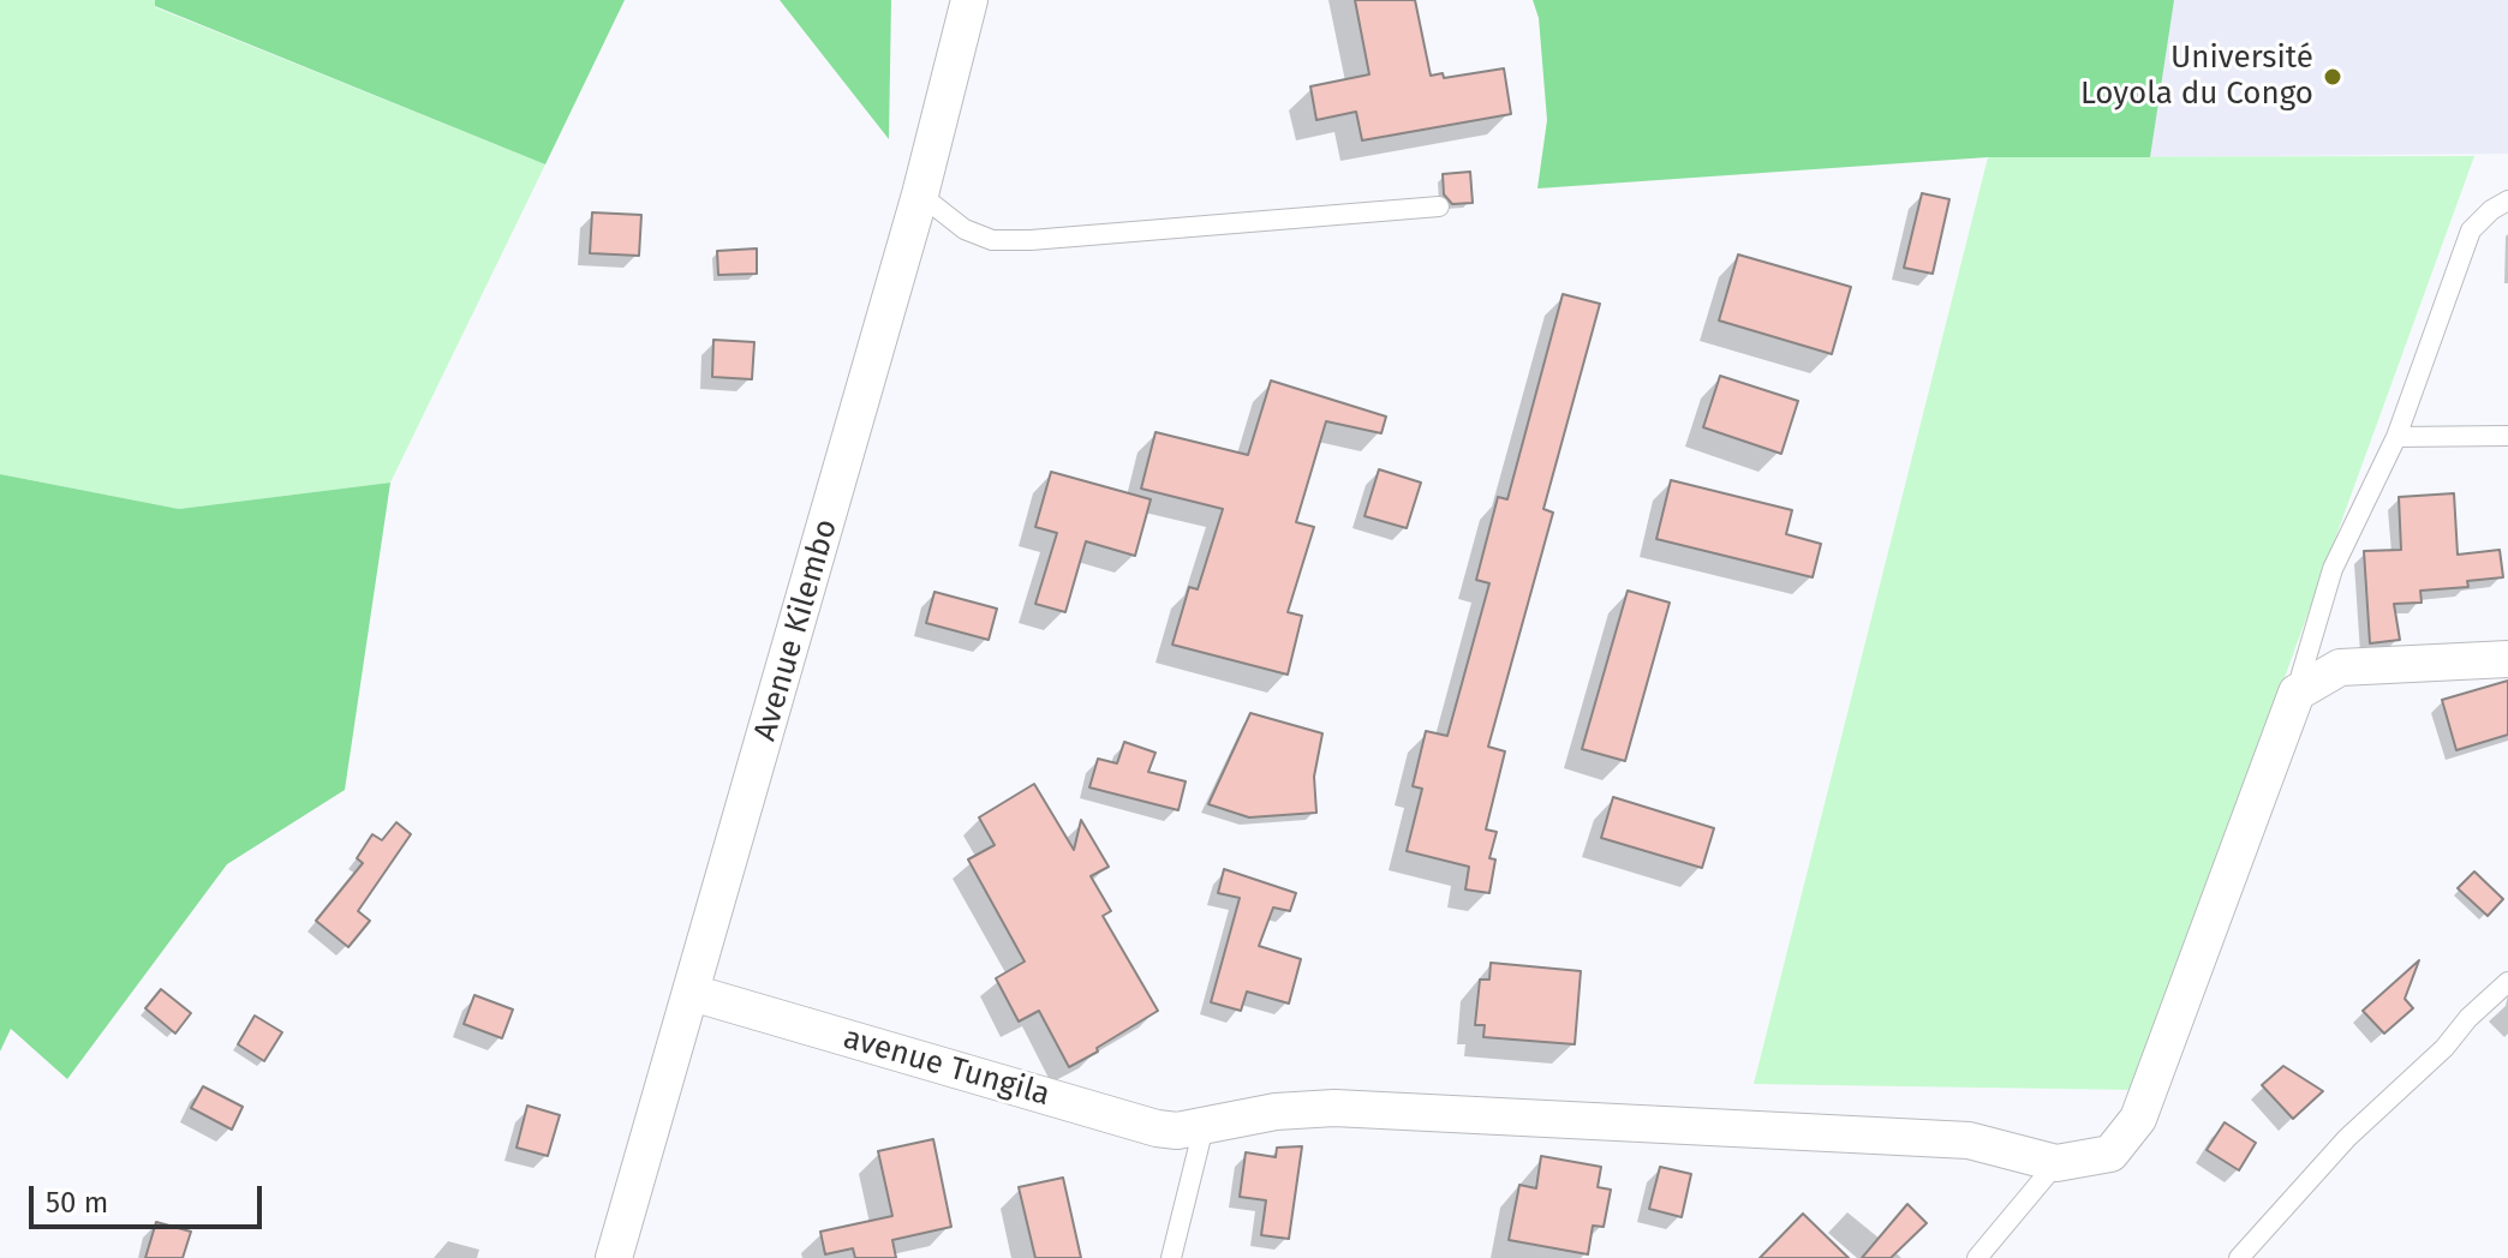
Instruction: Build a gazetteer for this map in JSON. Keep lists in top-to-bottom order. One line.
{"streets":{"street":["Avenue Kilembo","avenue Tungila"]},"crossings":[["Avenue Kilembo","avenue Tungila"]],"places":["Université Loyola du Congo"],"scale_bar":"50 m"}
